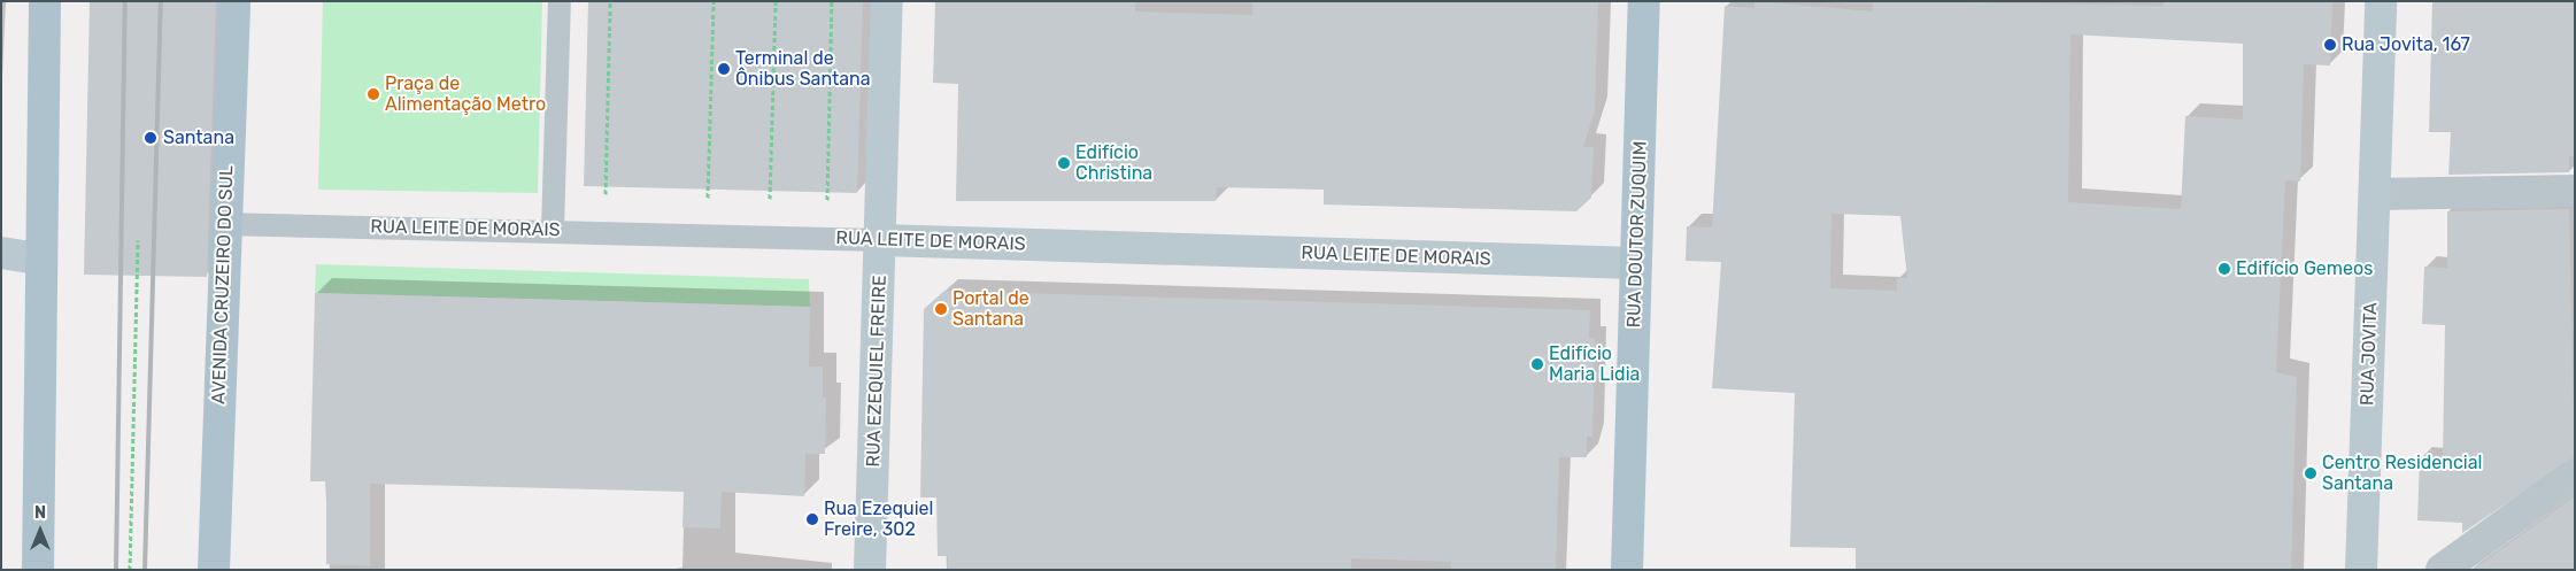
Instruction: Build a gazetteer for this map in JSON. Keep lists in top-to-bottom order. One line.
{"streets":{"main road":["RUA DOUTOR ZUQUIM","AVENIDA CRUZEIRO DO SUL"],"street":["RUA LEITE DE MORAIS","RUA JOVITA","RUA EZEQUIEL FREIRE"]},"crossings":[["RUA LEITE DE MORAIS","RUA DOUTOR ZUQUIM"],["RUA LEITE DE MORAIS","AVENIDA CRUZEIRO DO SUL"],["RUA LEITE DE MORAIS","RUA EZEQUIEL FREIRE"]],"places":["Rua Jovita, 167","Terminal de Ônibus Santana","Praça de Alimentação Metro","Santana","Edifício Christina","Edifício Gemeos","Portal de Santana","Edifício Maria Lidia","Centro Residencial Santana","Rua Ezequiel Freire, 302"],"north":"top"}
